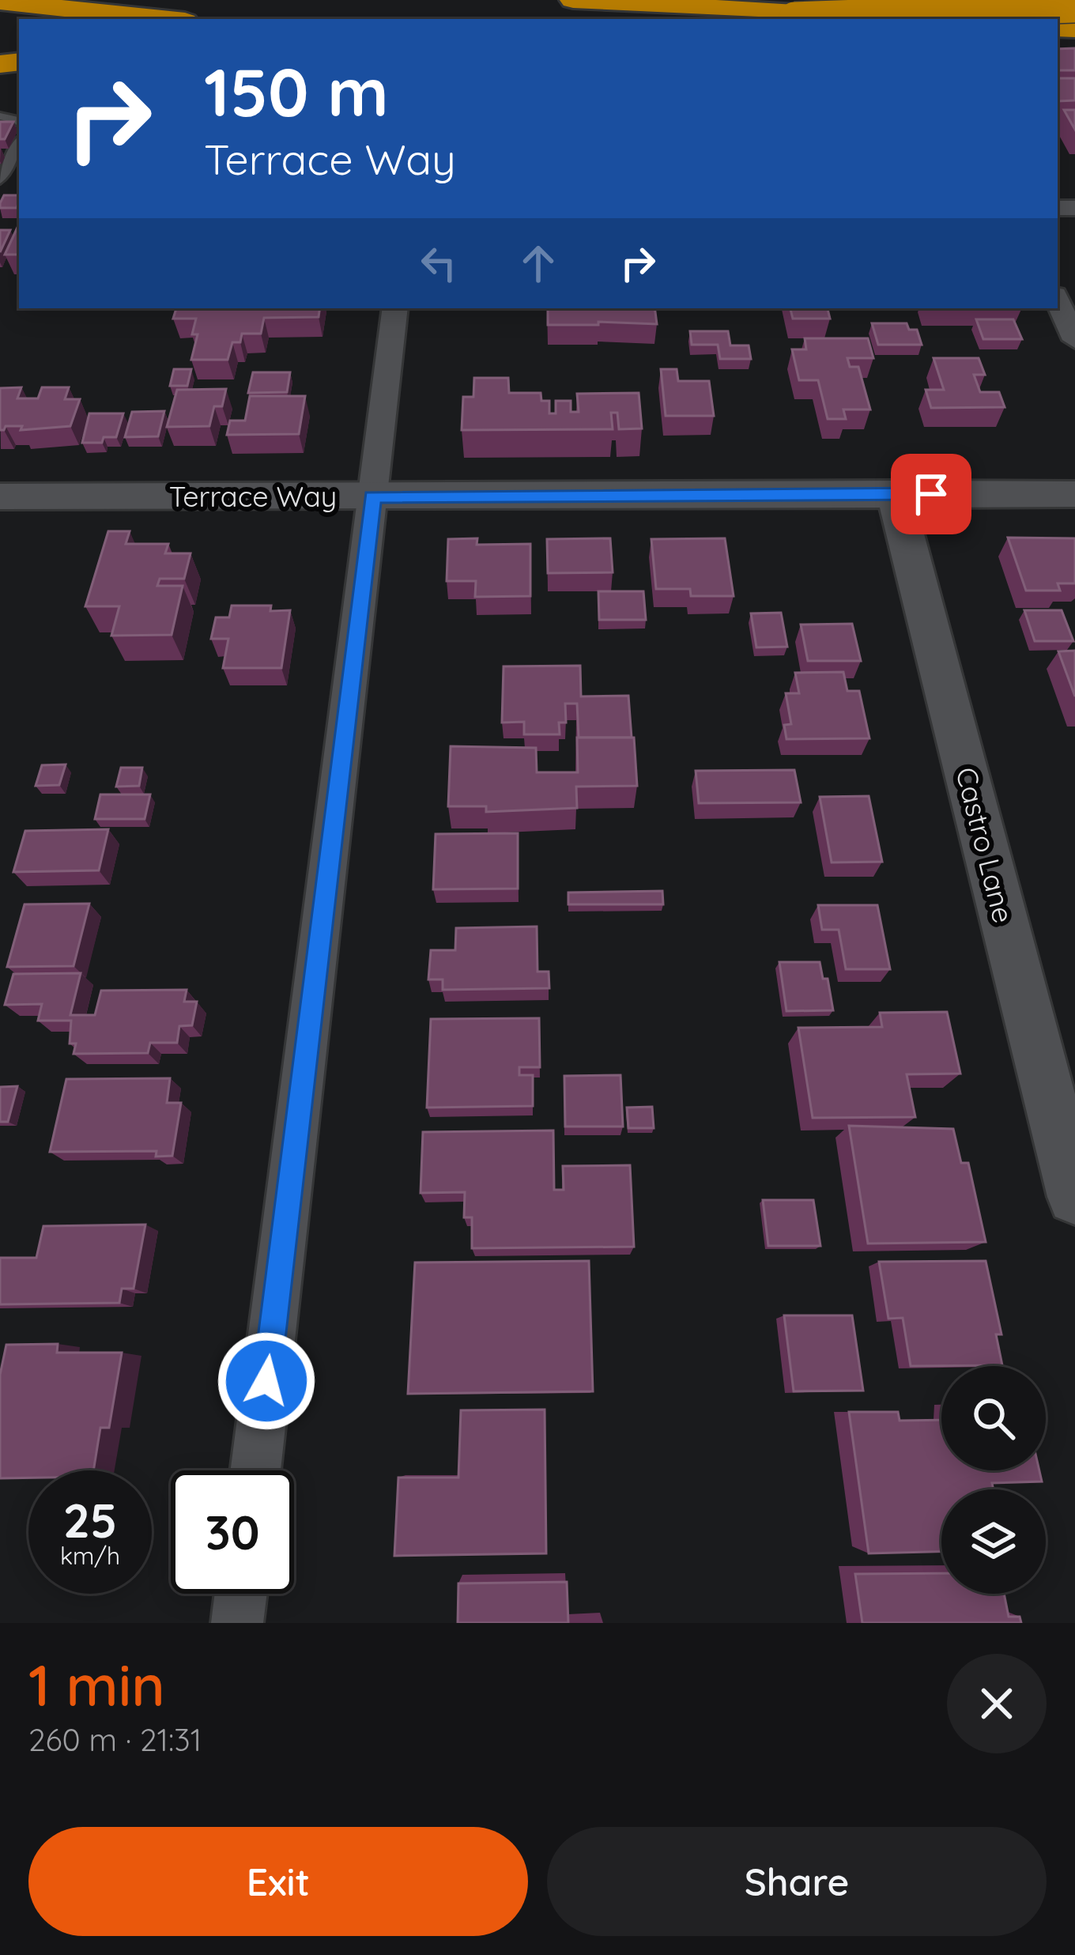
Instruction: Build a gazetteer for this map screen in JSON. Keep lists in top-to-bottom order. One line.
{"streets":{"street":["Terrace Way","Castro Lane"]},"crossings":[["Terrace Way","Castro Lane"]],"page":{"turn":["150 m","Terrace Way"],"speed":"25 km/h","limit":"30","heading":["1 min","260 m · 21:31"],"buttons":["Exit","Share"]}}
